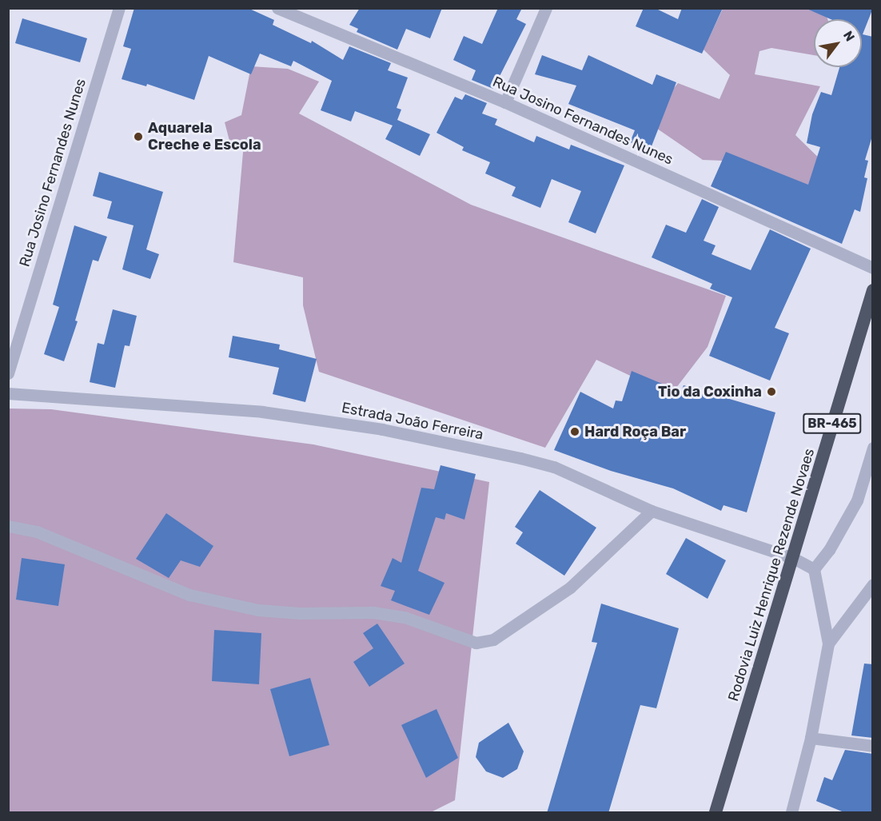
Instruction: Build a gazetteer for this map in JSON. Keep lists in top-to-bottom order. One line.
{"streets":{"highway":["BR-465","Rodovia Luiz Henrique Rezende Novaes"],"street":["Rua Josino Fernandes Nunes","Estrada João Ferreira"]},"crossings":[["Estrada João Ferreira","Rodovia Luiz Henrique Rezende Novaes"]],"places":["Aquarela Creche e Escola","Tio da Coxinha","Hard Roça Bar"],"north":"top right"}
